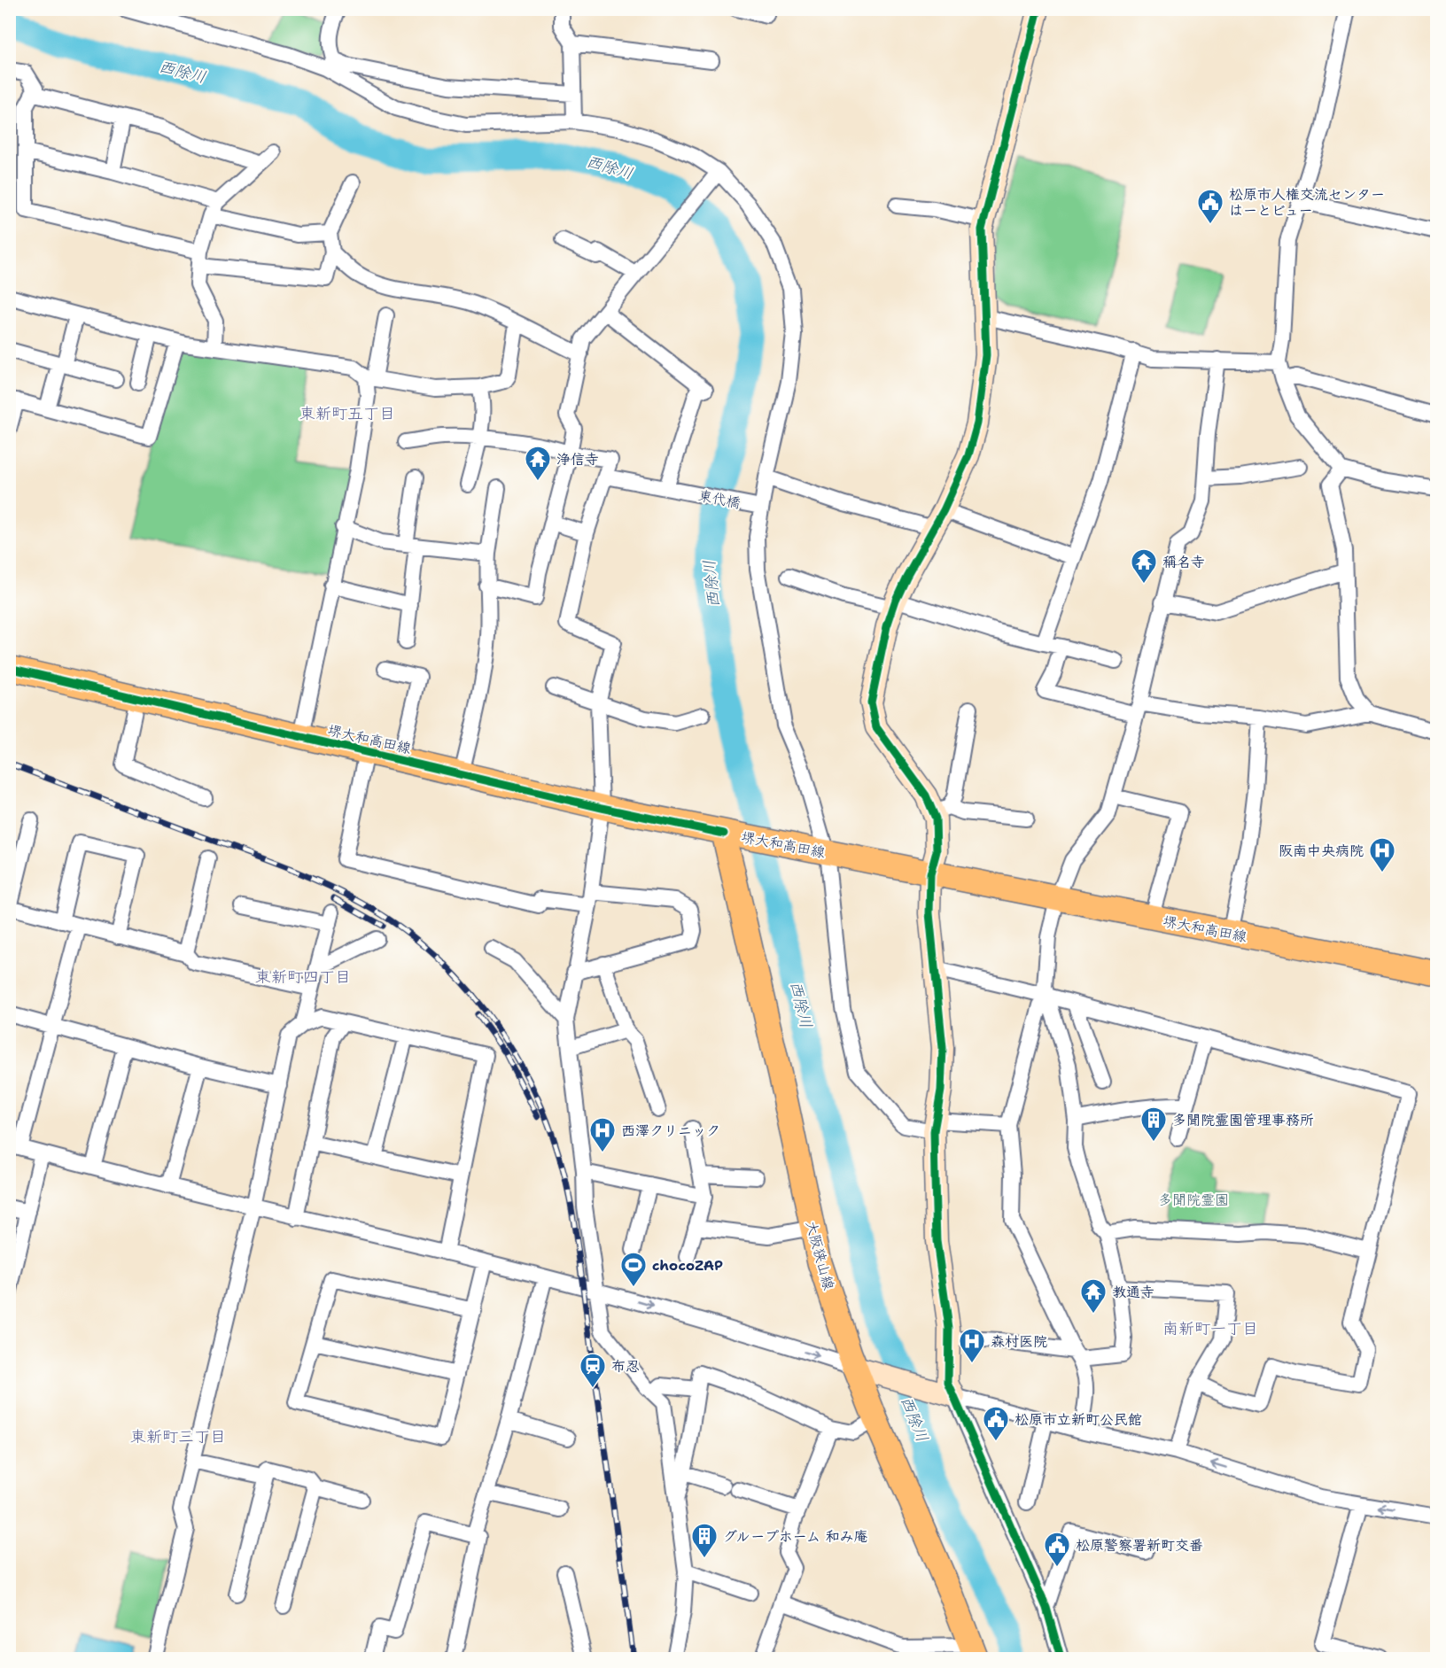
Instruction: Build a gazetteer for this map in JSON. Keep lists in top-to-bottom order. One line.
{"streets":{"main road":["堺大和高田線","大阪狭山線"],"street":["東代橋"]},"crossings":[["堺大和高田線","大阪狭山線"]],"districts":["東新町五丁目","東新町四丁目","南新町一丁目","東新町三丁目"],"water":["西除川"],"parks":["多聞院霊園"],"places":{"public building":["松原市人権交流センター はーとビュー","松原市立新町公民館","松原警察署新町交番"],"temple":["浄信寺","稱名寺","教通寺"],"hospital":["阪南中央病院","西澤クリニック","森村医院"],"building":["多聞院霊園管理事務所","グループホーム 和み庵"],"sports":["chocoZAP"],"station":["布忍"]}}
